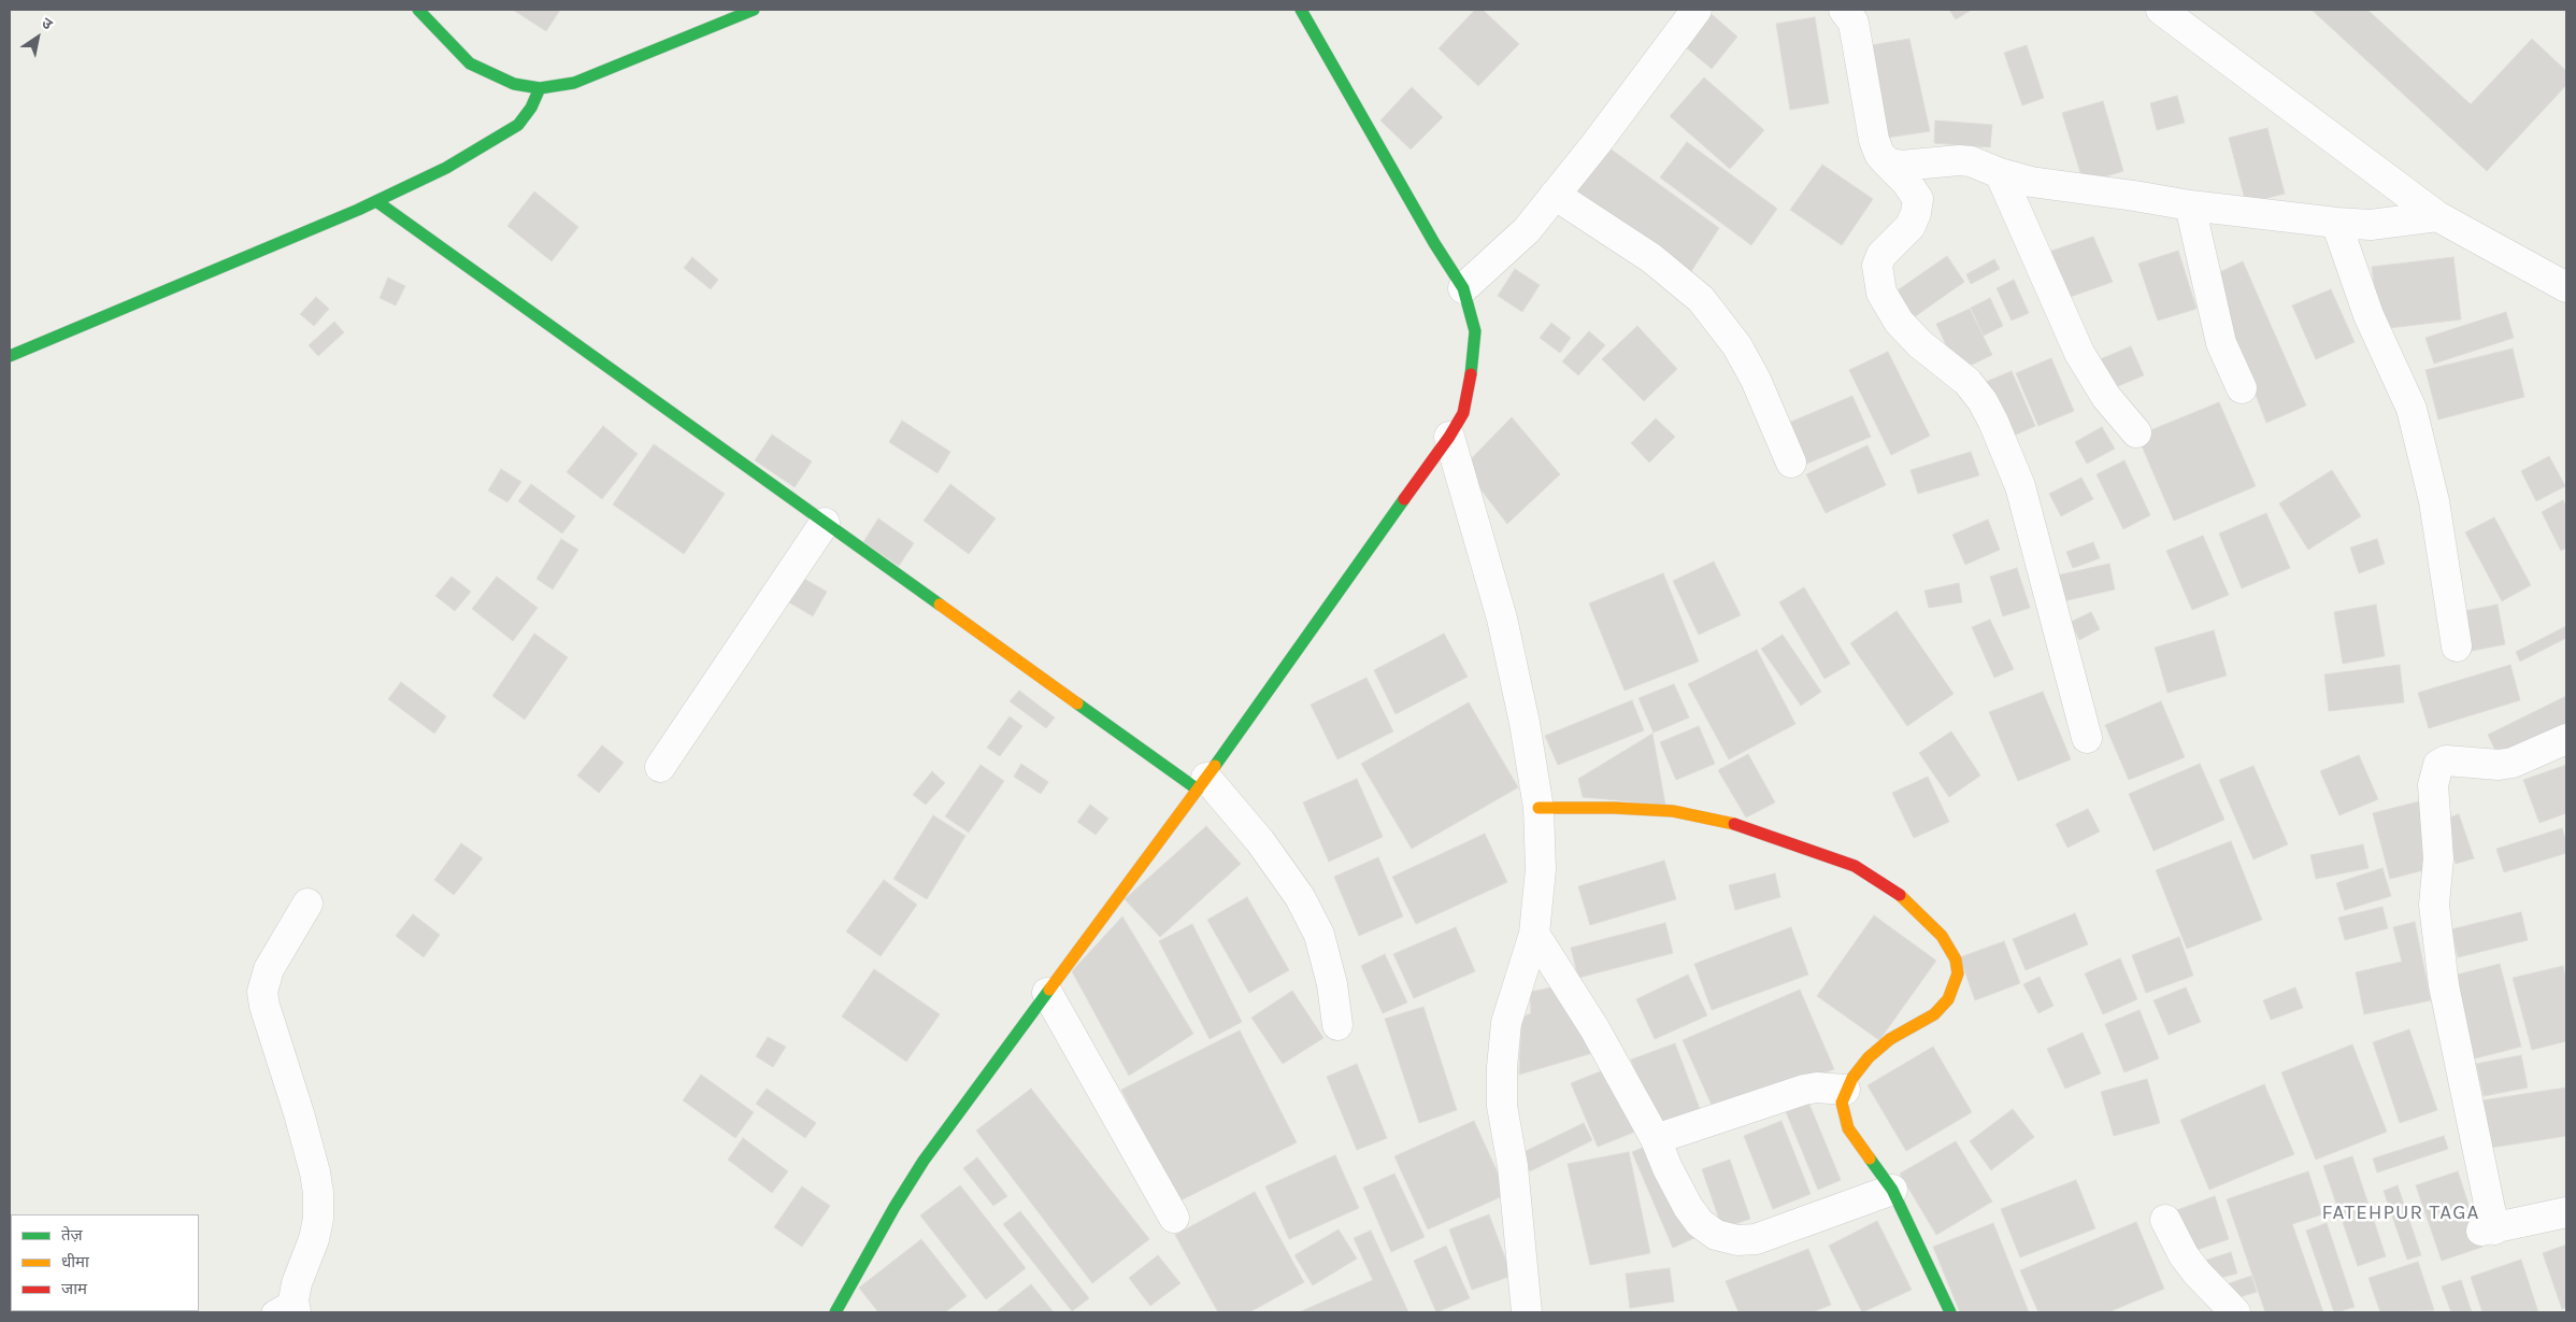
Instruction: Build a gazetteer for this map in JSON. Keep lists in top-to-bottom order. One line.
{"districts":["FATEHPUR TAGA"],"legend":["तेज़","धीमा","जाम"],"north":"top right"}
